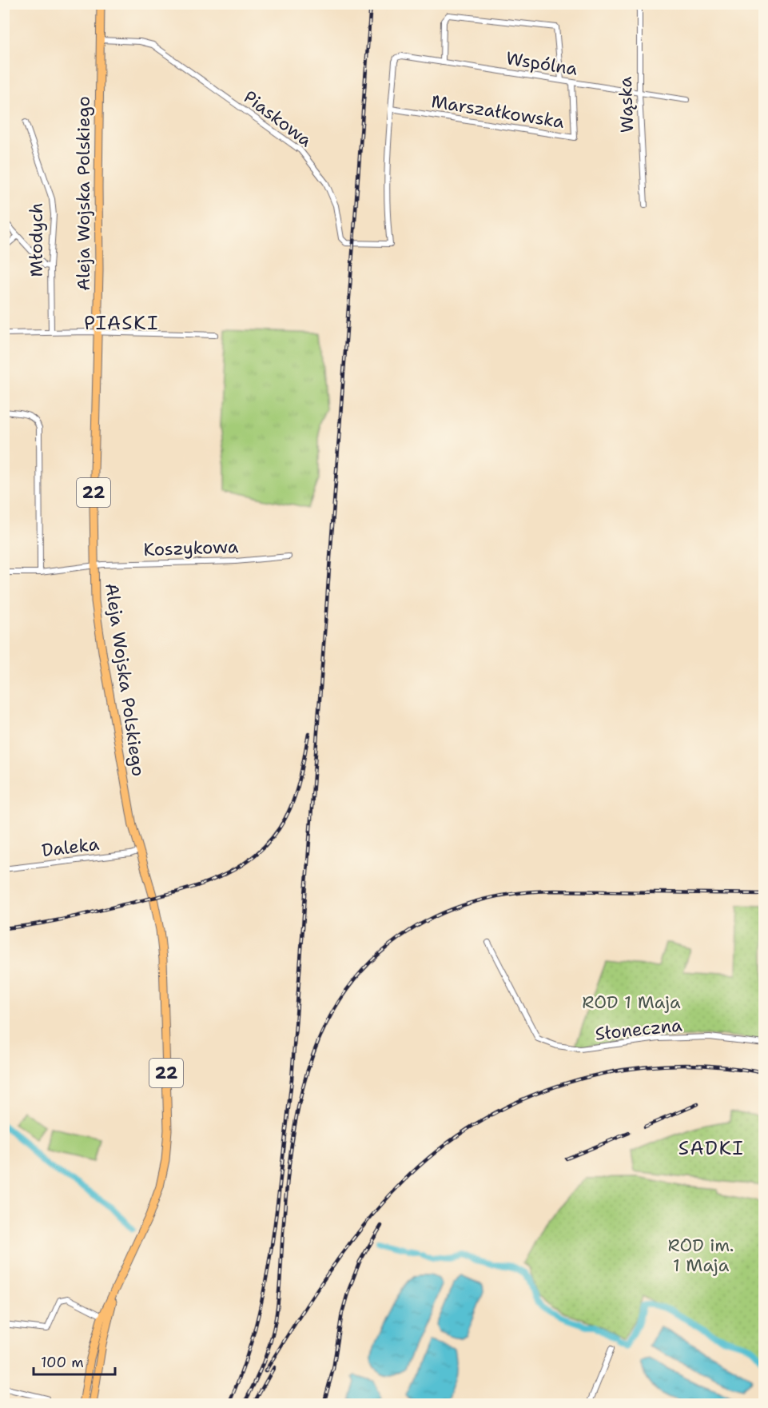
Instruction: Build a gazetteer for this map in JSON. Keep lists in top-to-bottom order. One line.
{"streets":{"main road":["Aleja Wojska Polskiego","22"],"street":["Wspólna","Wąska","Marszałkowska","Piaskowa","Młodych","Koszykowa","Daleka","Słoneczna"]},"crossings":[["Wspólna","Wąska"],["Wspólna","Marszałkowska"],["Wspólna","Piaskowa"],["Marszałkowska","Piaskowa"],["Piaskowa","Aleja Wojska Polskiego"],["Aleja Wojska Polskiego","Koszykowa"],["Aleja Wojska Polskiego","Daleka"]],"districts":["PIASKI","SADKI"],"parks":["ROD 1 Maja","ROD im. 1 Maja"],"scale_bar":"100 m"}
